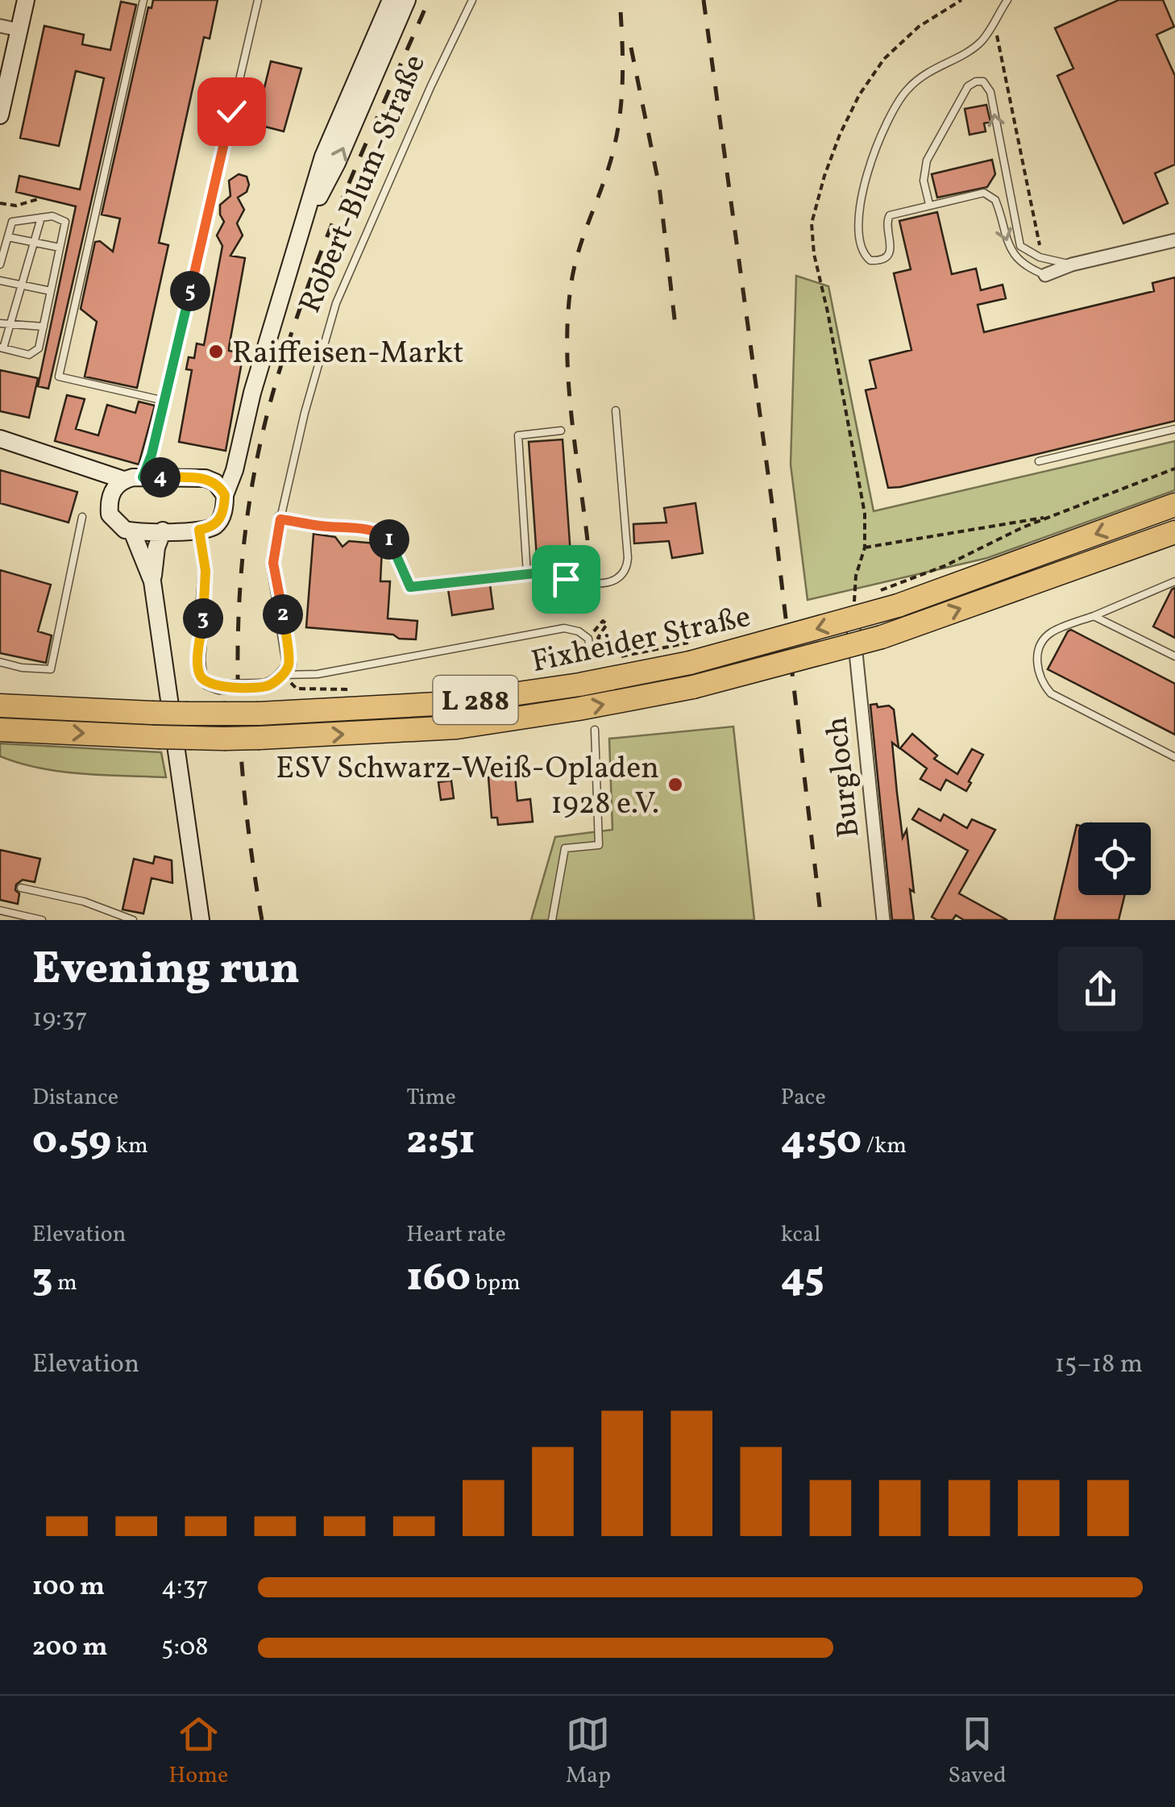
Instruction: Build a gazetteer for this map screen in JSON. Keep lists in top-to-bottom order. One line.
{"streets":{"highway":["Fixheider Straße","L 288"],"street":["Robert-Blum-Straße","Burgloch"]},"places":["Raiffeisen-Markt","ESV Schwarz-Weiß-Opladen 1928 e.V."],"page":{"pins":["5","4","1","2","3"],"heading":["Evening run","19:37"],"stats":[["Distance","0.59 km"],["Time","2:51"],["Pace","4:50 /km"],["Elevation","3 m"],["Heart rate","160 bpm"],["kcal","45"]],"chart":["Elevation","15–18 m"],"list":[{"name":"100 m","note":"4:37"},{"name":"200 m","note":"5:08"}],"tabs":["Home","Map","Saved"]}}
